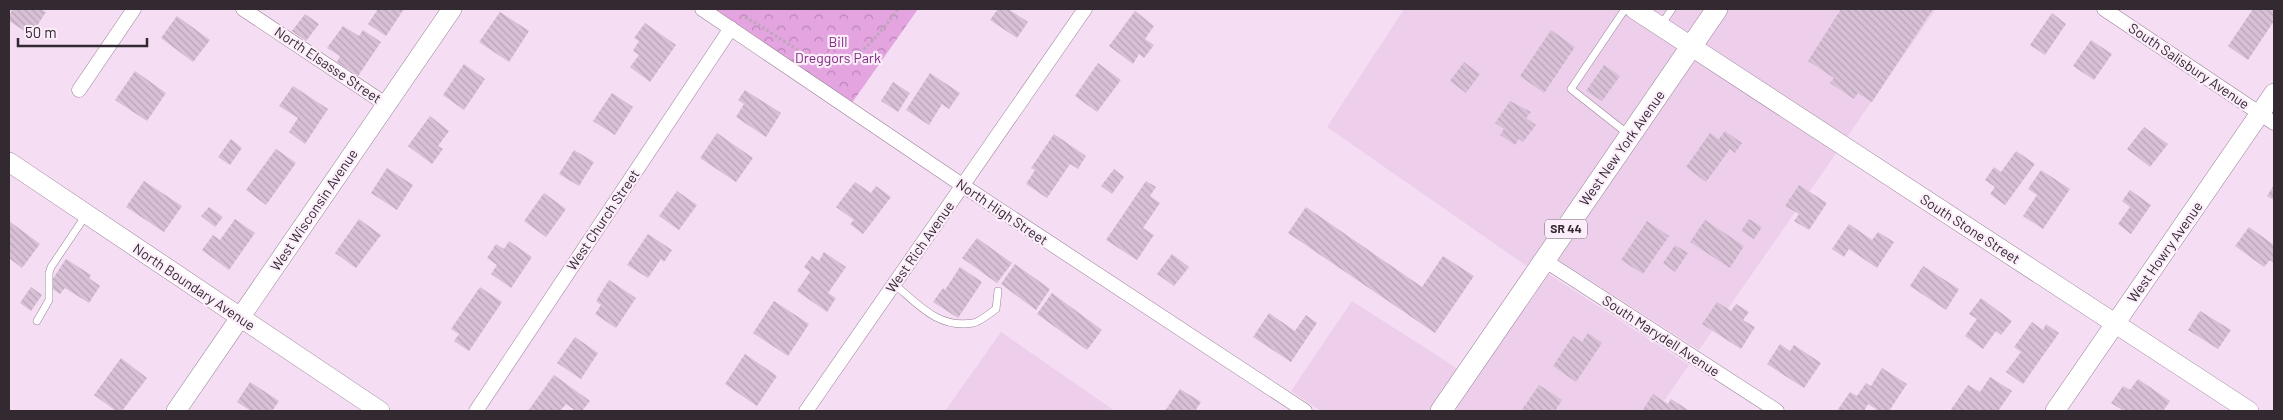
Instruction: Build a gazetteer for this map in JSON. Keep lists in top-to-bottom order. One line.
{"streets":{"main road":["West New York Avenue","SR 44"],"street":["North Elsasse Street","South Salisbury Avenue","West Wisconsin Avenue","North High Street","West Church Street","South Stone Street","West Rich Avenue","West Howry Avenue","North Boundary Avenue","South Marydell Avenue"]},"crossings":[["North Elsasse Street","West Wisconsin Avenue"],["South Salisbury Avenue","West Howry Avenue"],["West New York Avenue","South Stone Street"],["West New York Avenue","South Marydell Avenue"],["West Wisconsin Avenue","North Boundary Avenue"],["North High Street","West Church Street"],["North High Street","West Rich Avenue"],["South Stone Street","West Howry Avenue"]],"parks":["Bill Dreggors Park"],"scale_bar":"50 m"}
